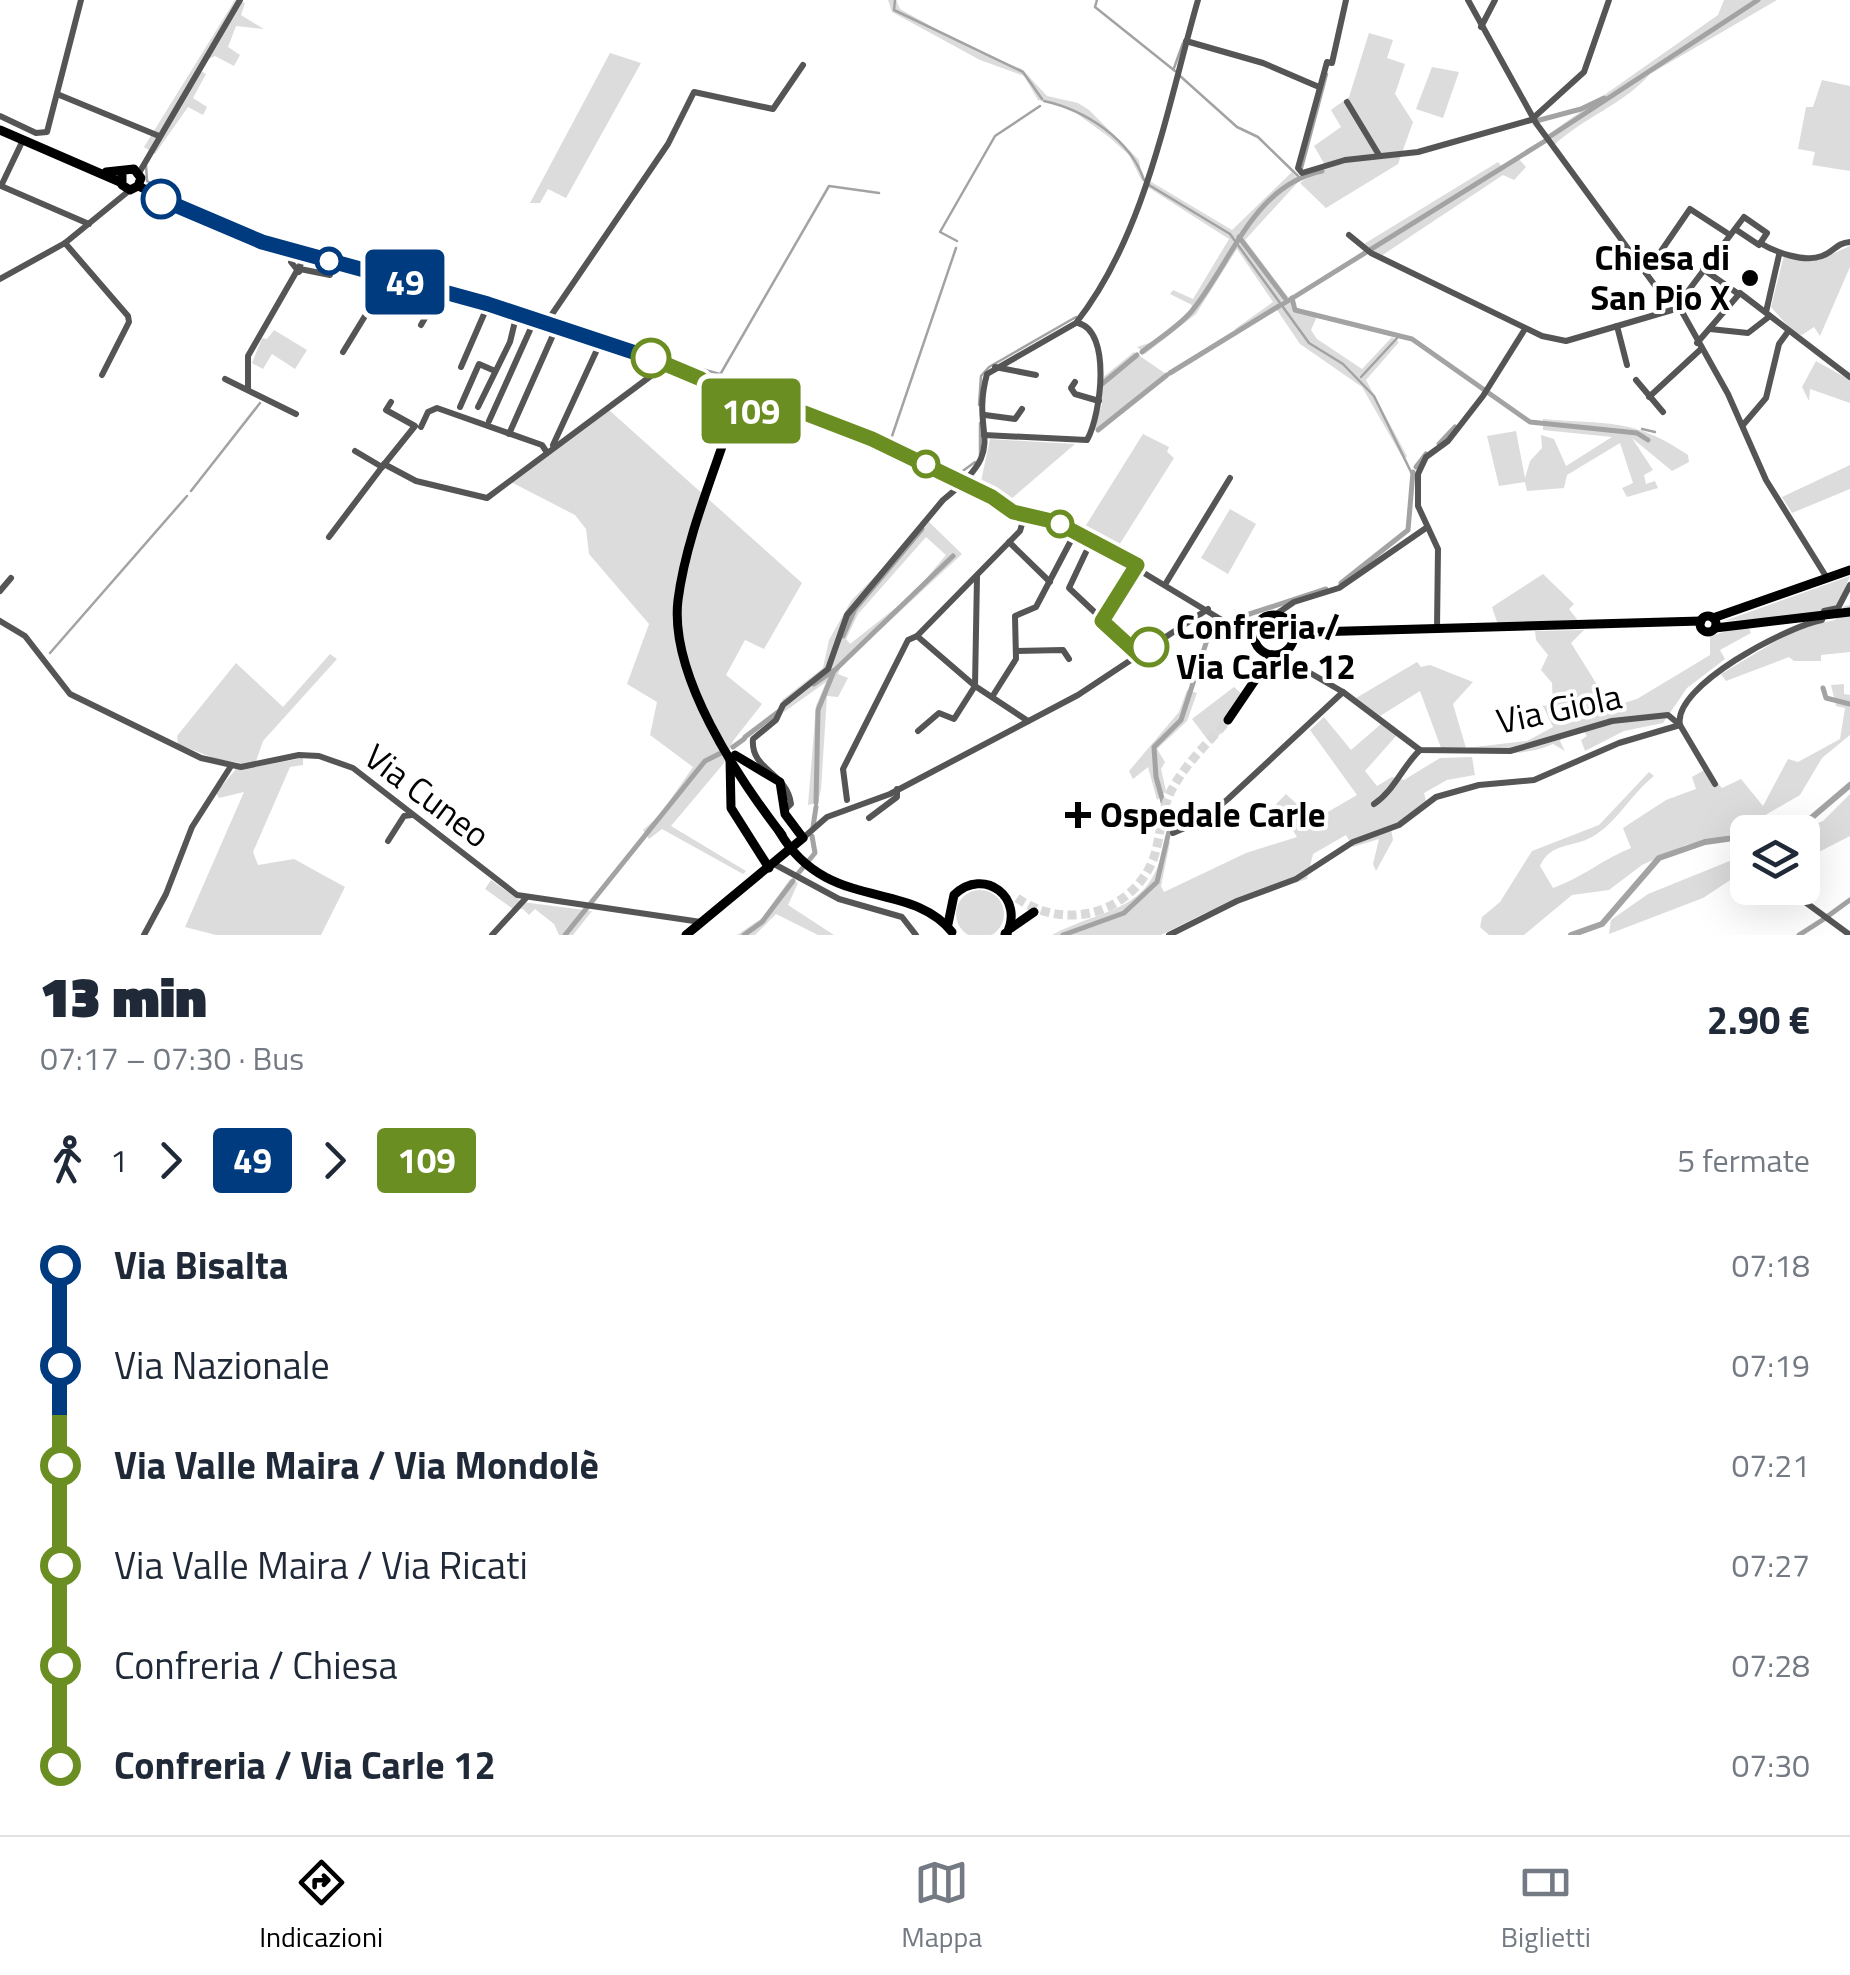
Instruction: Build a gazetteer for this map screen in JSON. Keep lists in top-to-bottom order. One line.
{"streets":{"street":["Via Giola","Via Cuneo"]},"places":{"other":["Chiesa di San Pio X","Confreria / Via Carle 12"],"health":["Ospedale Carle"]},"lines":["bus line 49","bus line 109"],"page":{"on_map":["49","109"],"heading":["13 min","07:17 – 07:30 · Bus","2.90 €"],"legs":["1","49","109","5 fermate"],"list":[{"name":"Via Bisalta","value":"07:18"},{"name":"Via Nazionale","value":"07:19"},{"name":"Via Valle Maira / Via Mondolè","value":"07:21"},{"name":"Via Valle Maira / Via Ricati","value":"07:27"},{"name":"Confreria / Chiesa","value":"07:28"},{"name":"Confreria / Via Carle 12","value":"07:30"}],"tabs":["Indicazioni","Mappa","Biglietti"]}}
